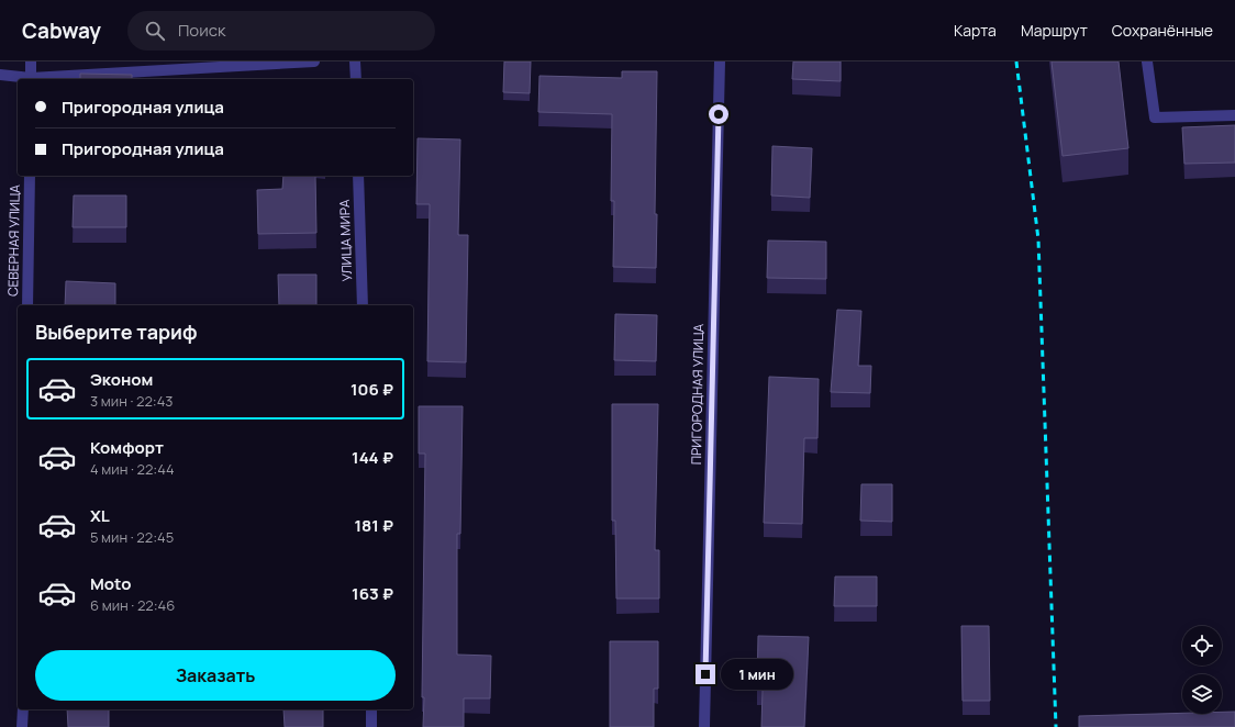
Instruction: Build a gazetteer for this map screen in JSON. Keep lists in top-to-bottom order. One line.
{"streets":{"street":["СЕВЕРНАЯ УЛИЦА","УЛИЦА МИРА","ПРИГОРОДНАЯ УЛИЦА"]},"page":{"header":"Cabway","search":"Поиск","nav":["Карта","Маршрут","Сохранённые"],"banner":["Пригородная улица","Пригородная улица"],"heading":"Выберите тариф","list":[{"name":"Эконом","note":"3 мин · 22:43","value":"106 ₽"},{"name":"Комфорт","note":"4 мин · 22:44","value":"144 ₽"},{"name":"XL","note":"5 мин · 22:45","value":"181 ₽"},{"name":"Moto","note":"6 мин · 22:46","value":"163 ₽"}],"buttons":"Заказать","bubble":"1 мин"}}
